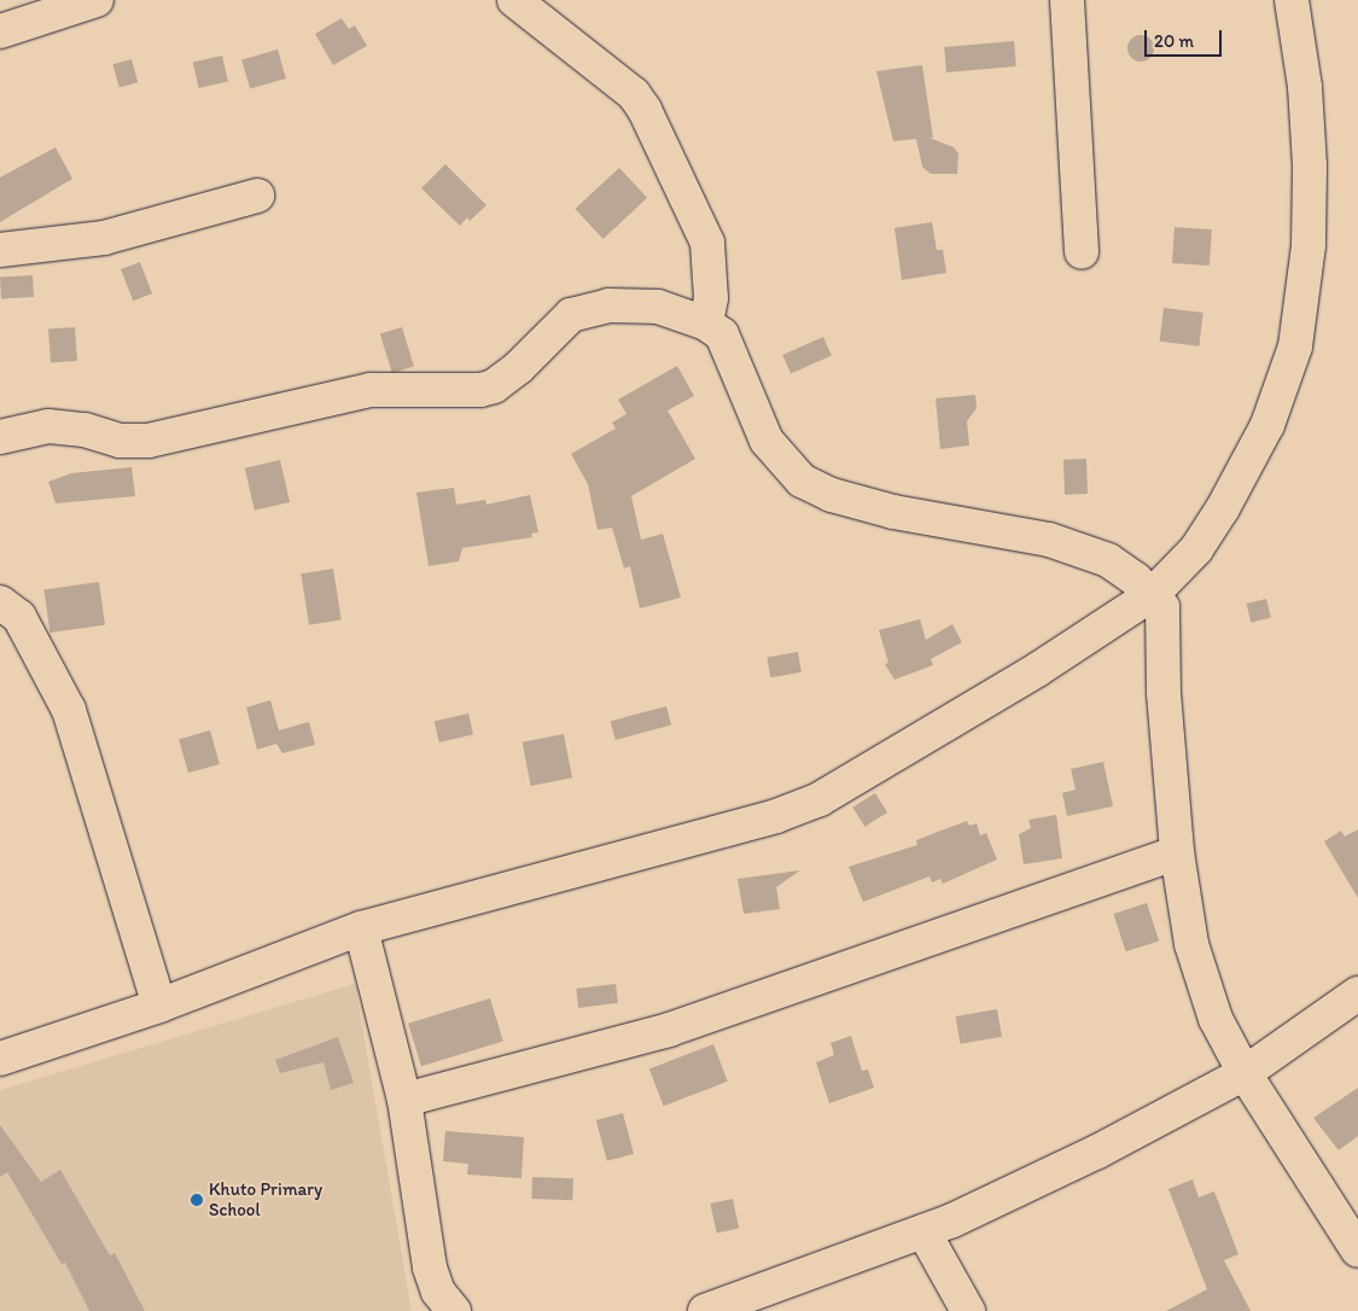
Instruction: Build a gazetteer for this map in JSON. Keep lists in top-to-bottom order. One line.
{"places":["Khuto Primary School"],"scale_bar":"20 m"}
